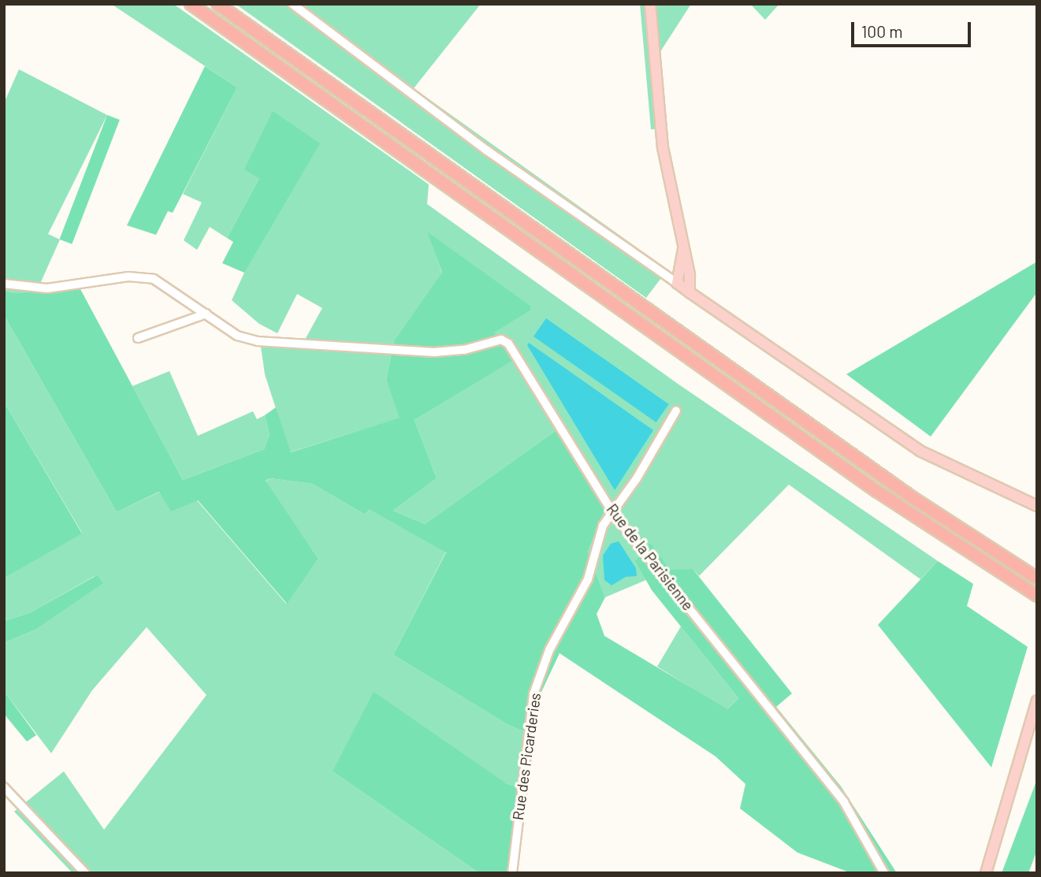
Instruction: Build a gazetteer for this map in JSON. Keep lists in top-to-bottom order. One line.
{"streets":{"street":["Rue de la Parisienne","Rue des Picarderies"]},"crossings":[["Rue de la Parisienne","Rue des Picarderies"]],"scale_bar":"100 m"}
